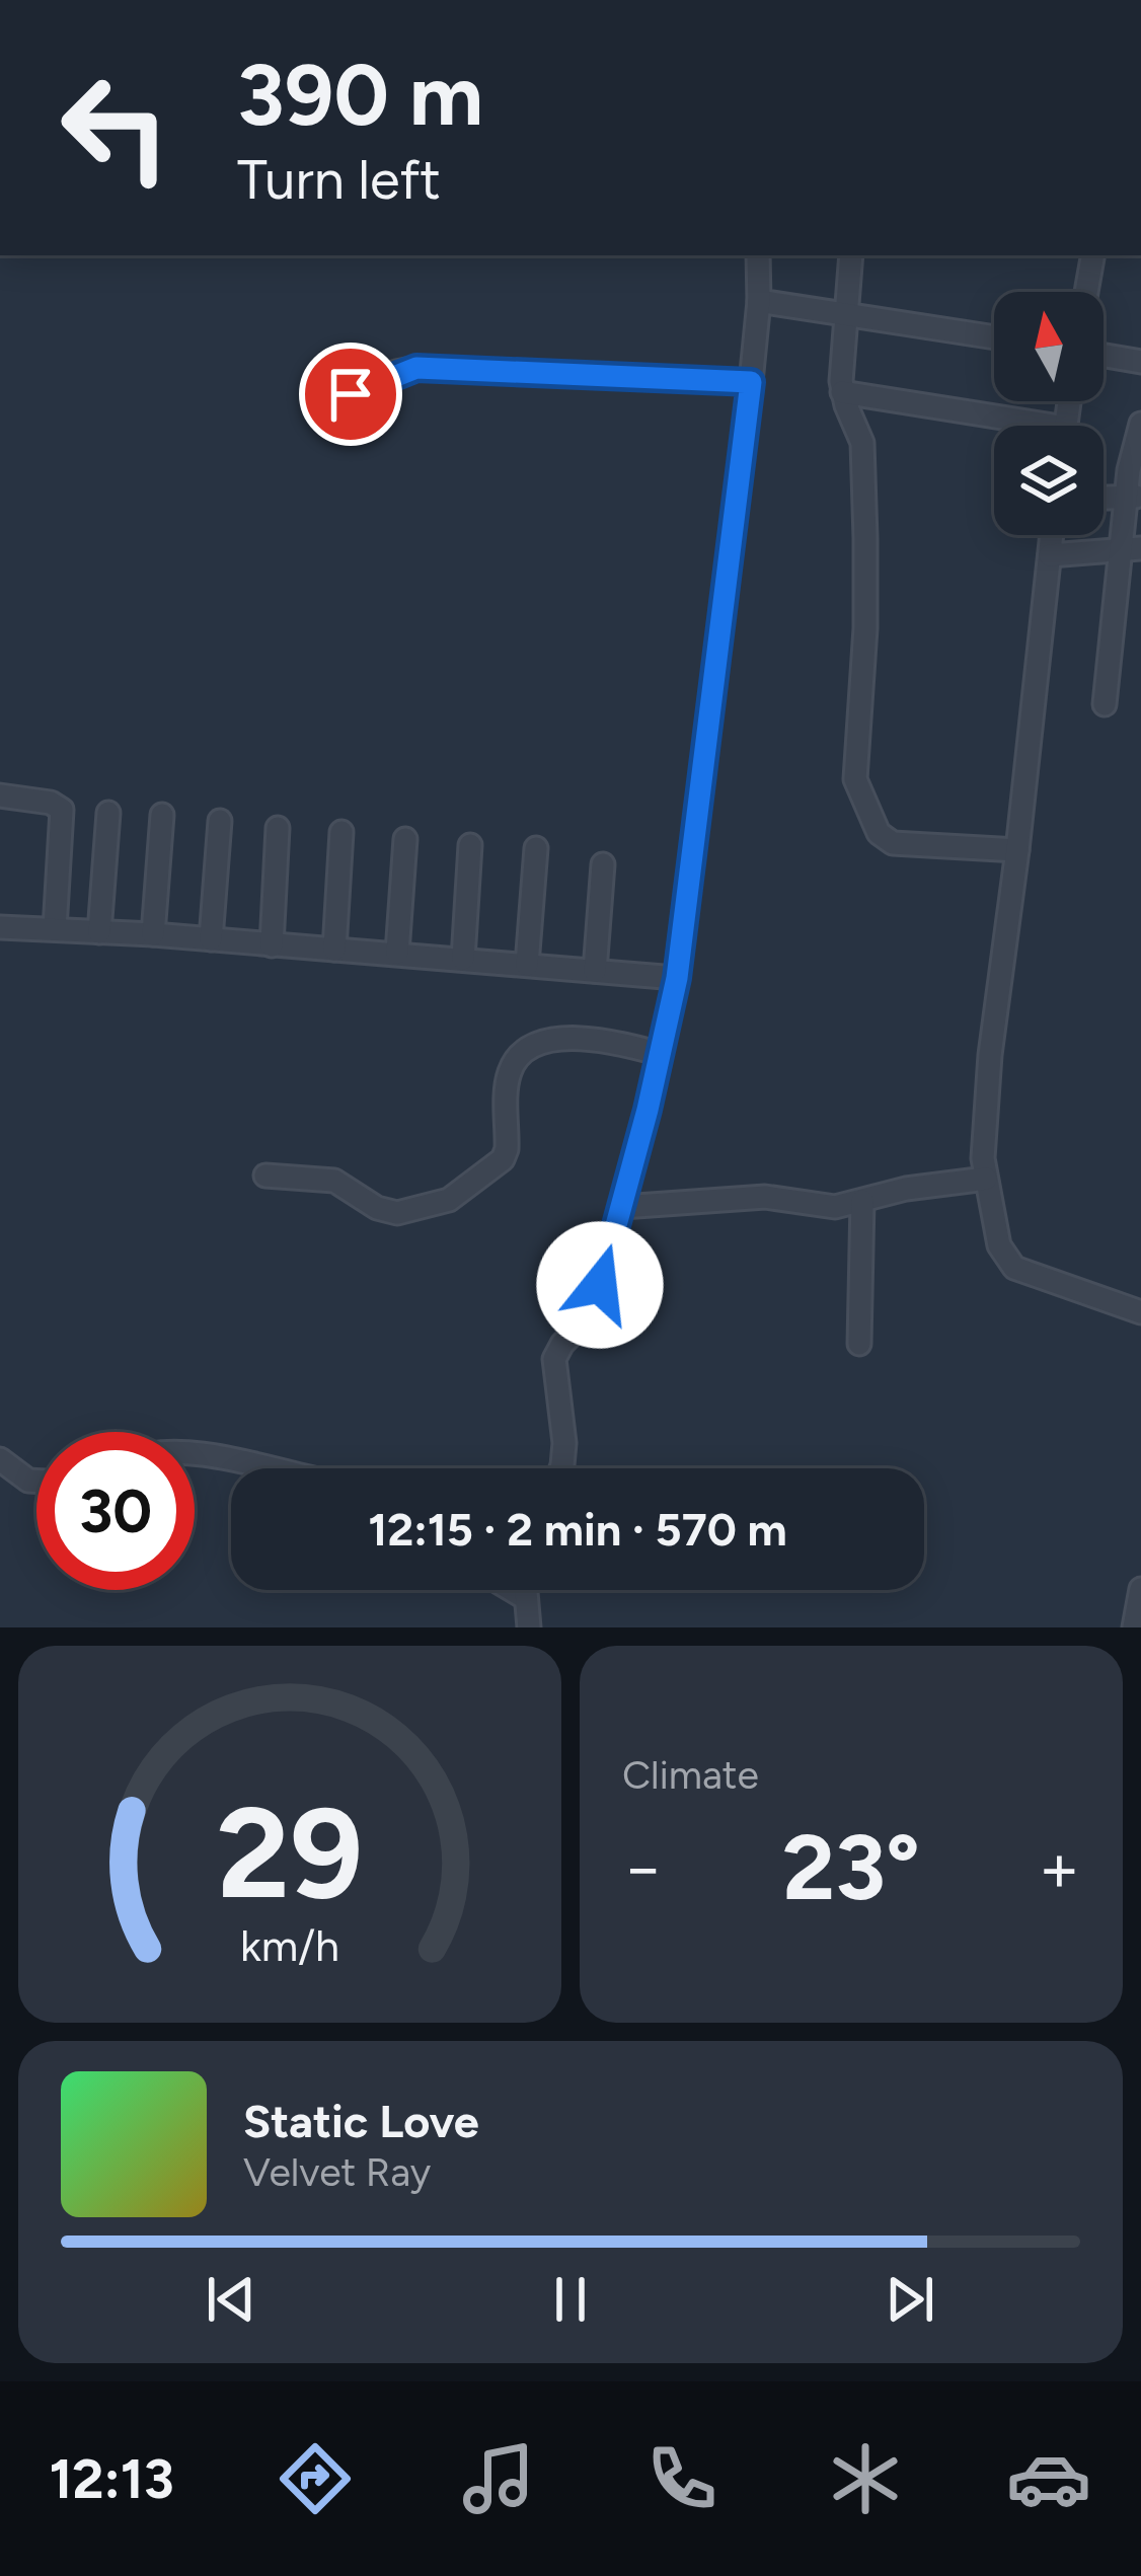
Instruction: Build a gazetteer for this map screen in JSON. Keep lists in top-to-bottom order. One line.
{"north":"top","page":{"turn":["390 m","Turn left"],"limit":"30","trip":"12:15 · 2 min · 570 m","tile":"Climate","heat":["−","23°","+"],"song":["Static Love","Velvet Ray"],"tabs":"12:13","gauge":["29","km/h"]}}
